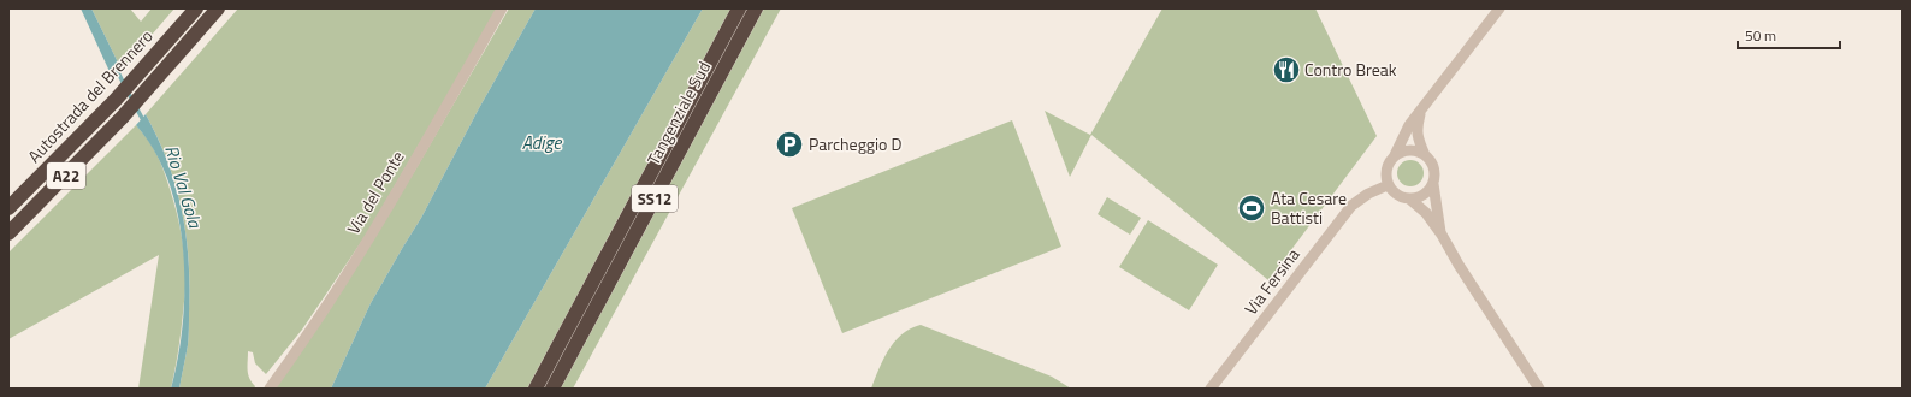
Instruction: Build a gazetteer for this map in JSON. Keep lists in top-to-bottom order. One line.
{"streets":{"highway":["Autostrada del Brennero","Tangenziale Sud","A22","SS12"],"street":["Via del Ponte","Via Fersina"]},"water":["Adige","Rio Val Gola"],"places":{"restaurant":["Contro Break"],"parking":["Parcheggio D"],"sports":["Ata Cesare Battisti"]},"scale_bar":"50 m"}
